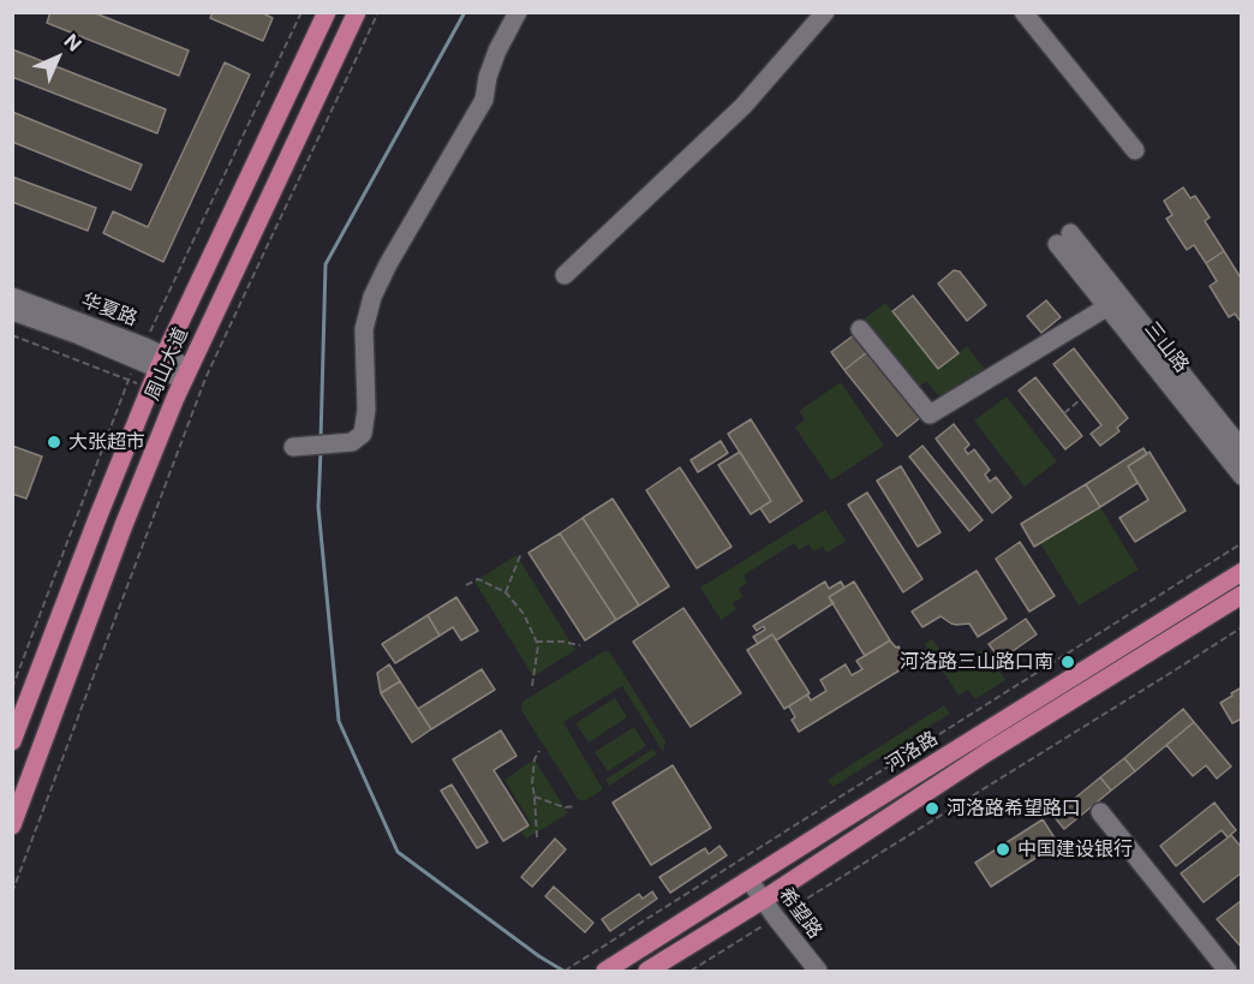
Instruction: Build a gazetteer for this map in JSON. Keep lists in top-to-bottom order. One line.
{"streets":{"main road":["周山大道","河洛路"],"street":["华夏路","三山路","希望路"]},"crossings":[["华夏路","周山大道"],["河洛路","希望路"]],"places":["大张超市","河洛路三山路口南","河洛路希望路口","中国建设银行"],"north":"top right"}
